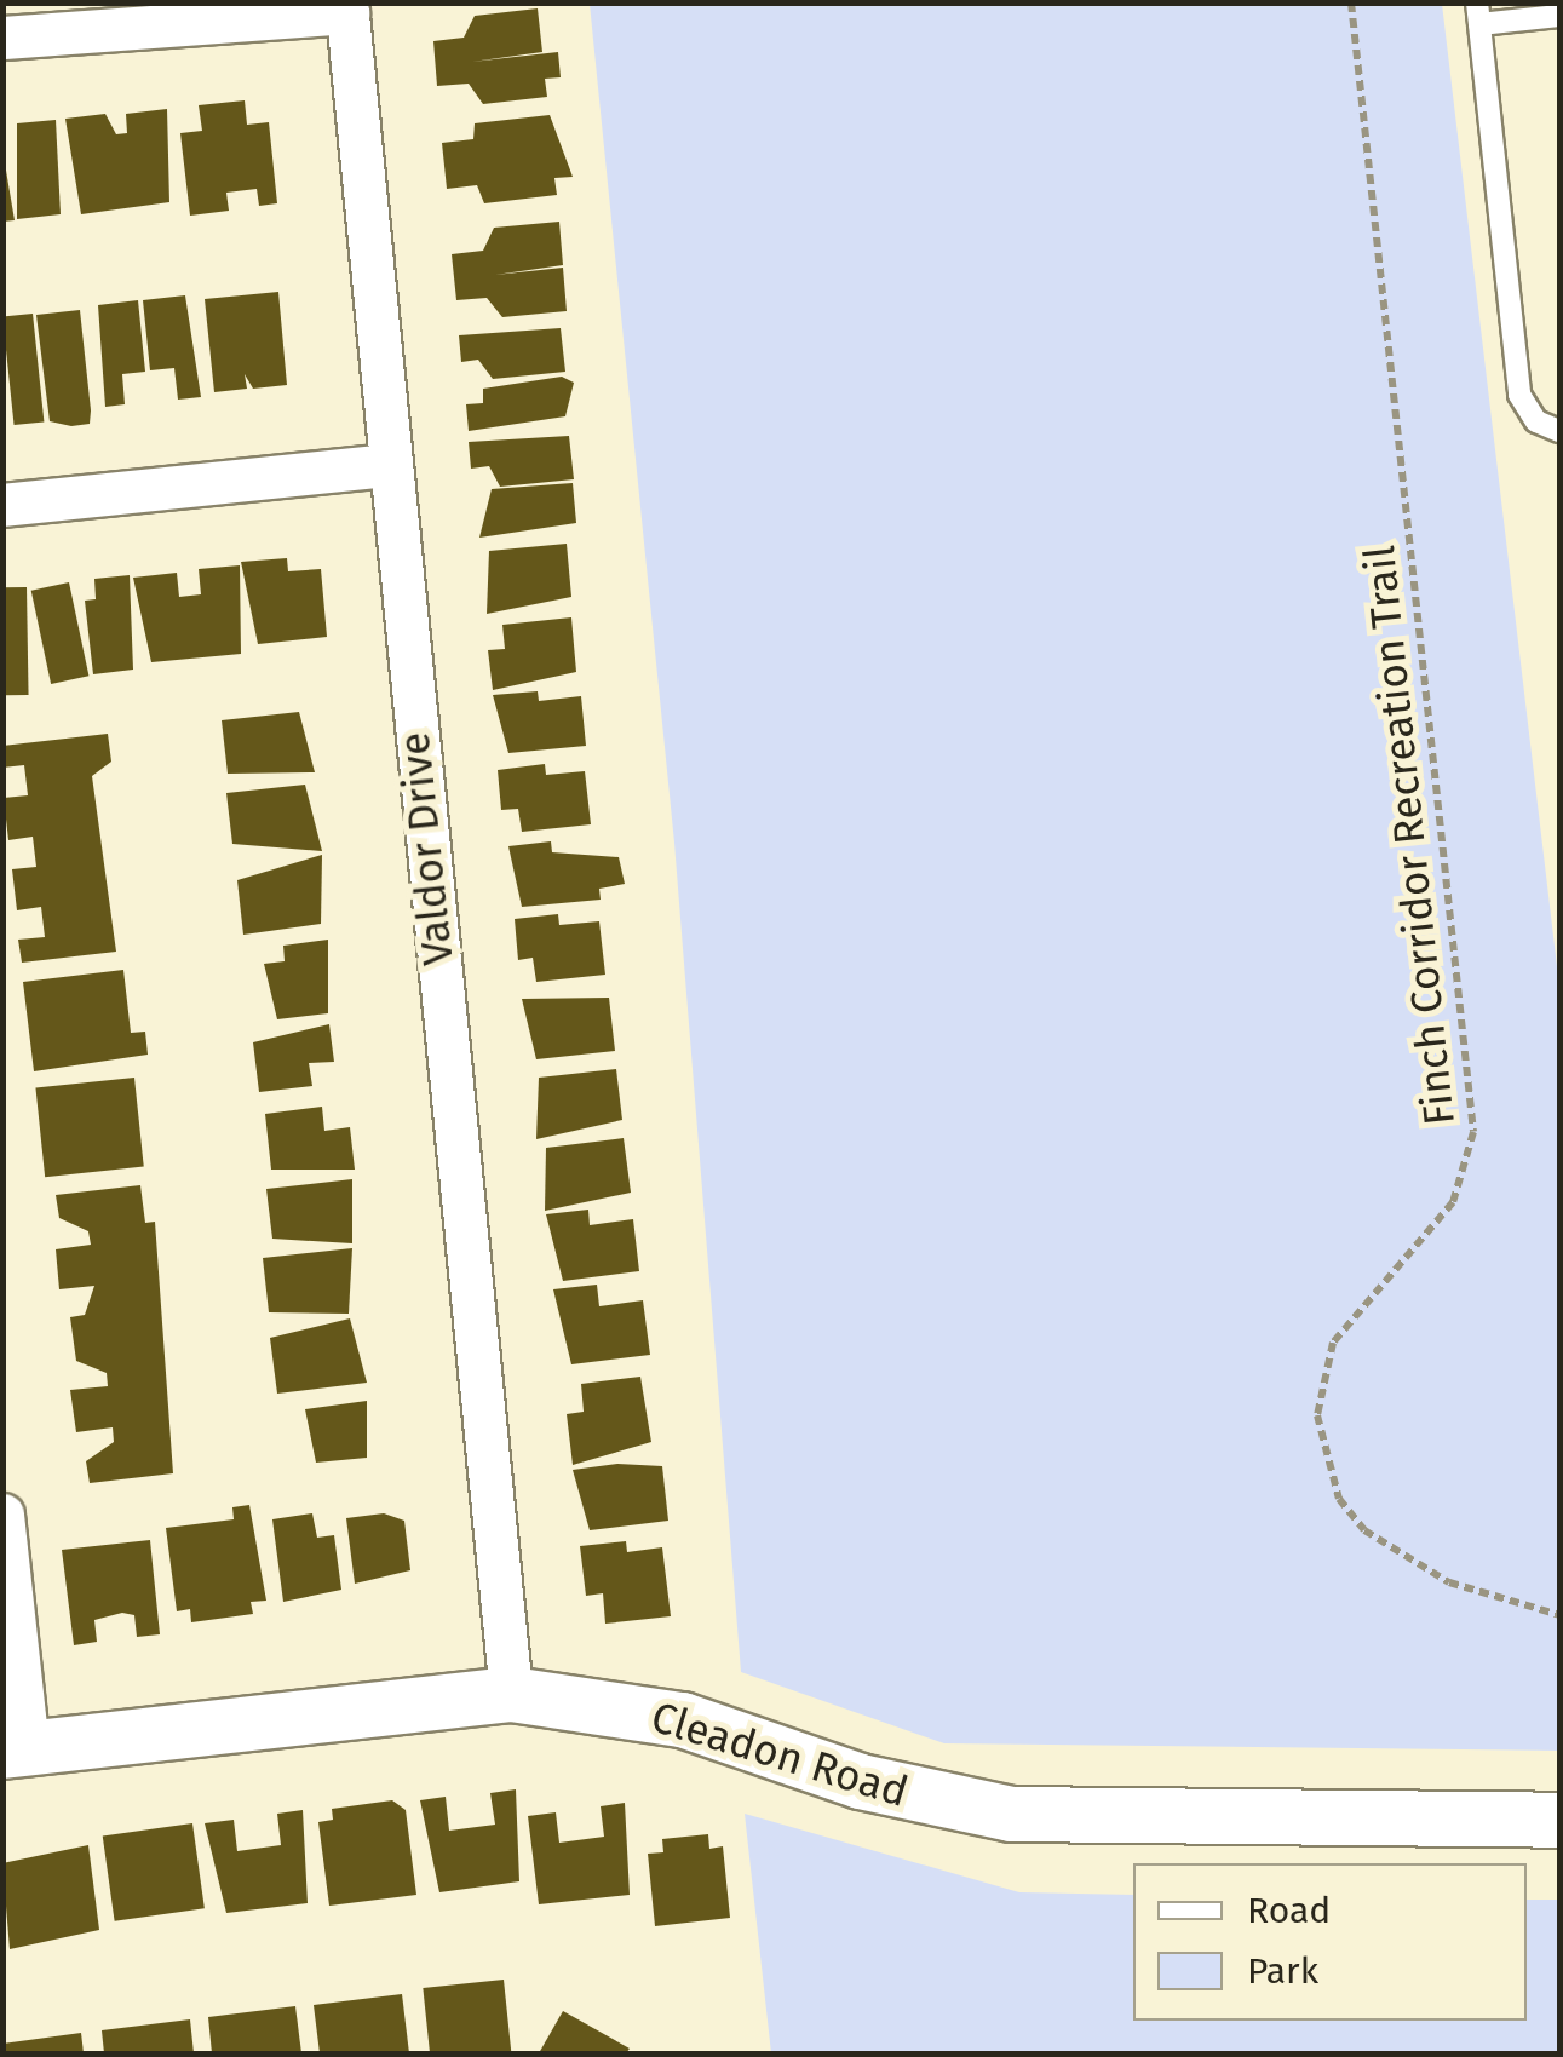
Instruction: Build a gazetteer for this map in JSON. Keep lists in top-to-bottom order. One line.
{"streets":{"street":["Valdor Drive","Cleadon Road"],"path":["Finch Corridor Recreation Trail"]},"crossings":[["Valdor Drive","Cleadon Road"]],"legend":["Road","Park"]}
